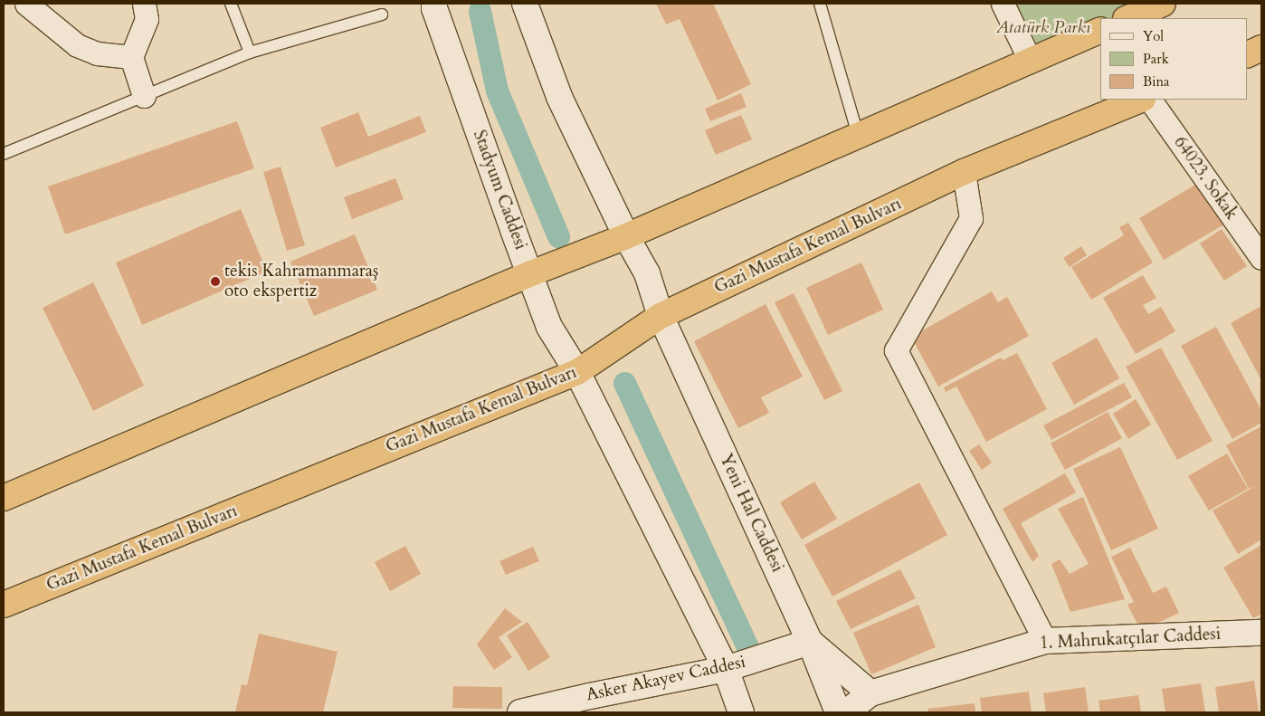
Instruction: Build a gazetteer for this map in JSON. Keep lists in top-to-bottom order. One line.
{"streets":{"highway":["Gazi Mustafa Kemal Bulvarı"],"street":["64023. Sokak","Stadyum Caddesi","Yeni Hal Caddesi","1. Mahrukatçılar Caddesi","Asker Akayev Caddesi"]},"crossings":[["Stadyum Caddesi","Gazi Mustafa Kemal Bulvarı"],["Gazi Mustafa Kemal Bulvarı","Yeni Hal Caddesi"],["Yeni Hal Caddesi","Asker Akayev Caddesi"]],"parks":["Atatürk Parkı"],"places":["tekis Kahramanmaraş oto ekspertiz"],"legend":["Yol","Park","Bina"]}
